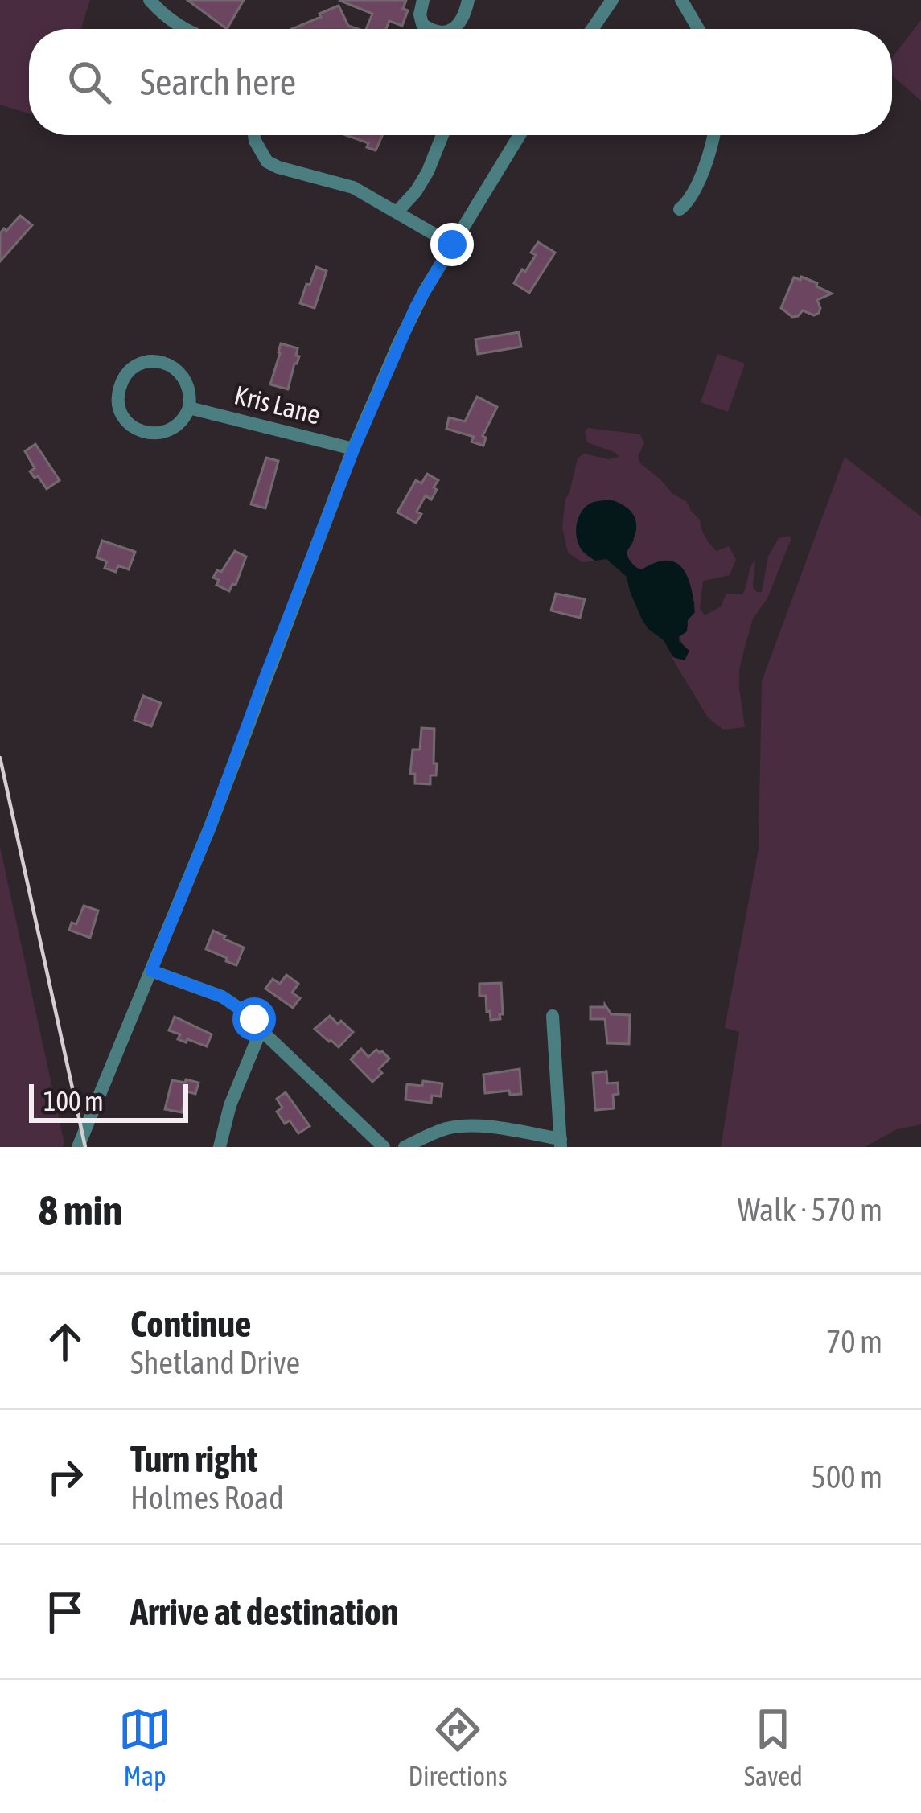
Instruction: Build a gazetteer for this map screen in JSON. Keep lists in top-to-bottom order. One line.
{"streets":{"street":["Kris Lane"]},"scale_bar":"100 m","page":{"search":"Search here","scale":"100 m","heading":["8 min","Walk · 570 m"],"list":[["Continue","Shetland Drive","70 m"],["Turn right","Holmes Road","500 m"],"Arrive at destination"],"nav":["Map","Directions","Saved"]}}
